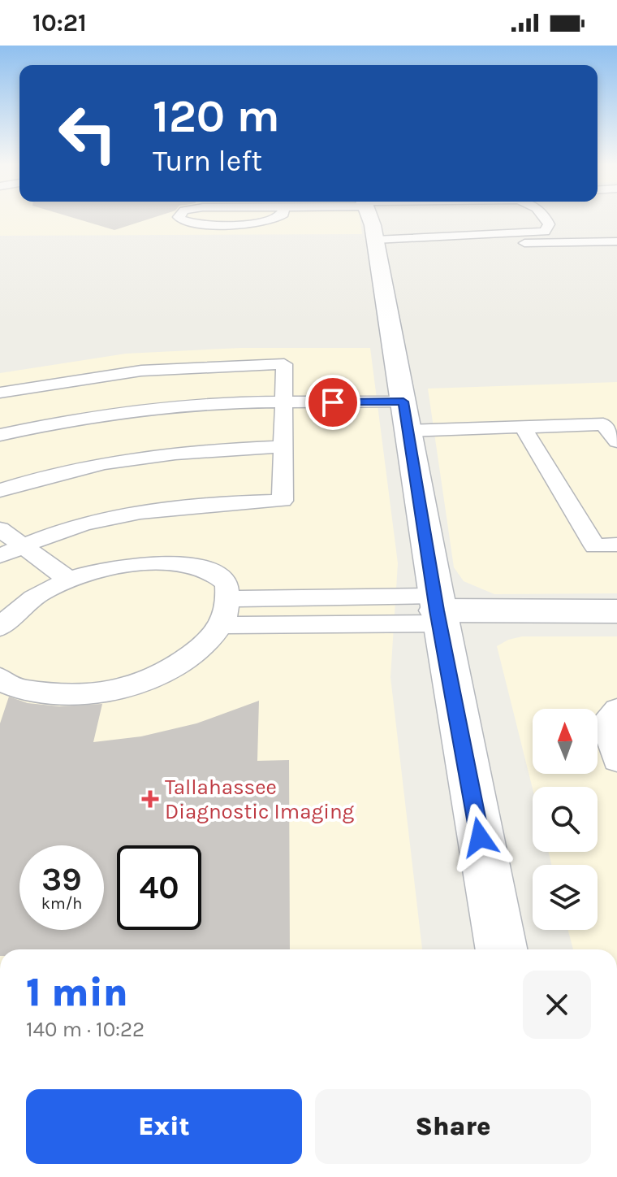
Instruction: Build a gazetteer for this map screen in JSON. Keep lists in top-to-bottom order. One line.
{"places":{"health":["Tallahassee Diagnostic Imaging"]},"north":"top","page":{"status":"10:21","turn":["120 m","Turn left"],"speed":"39 km/h","limit":"40","heading":["1 min","140 m · 10:22"],"buttons":["Exit","Share"]}}
